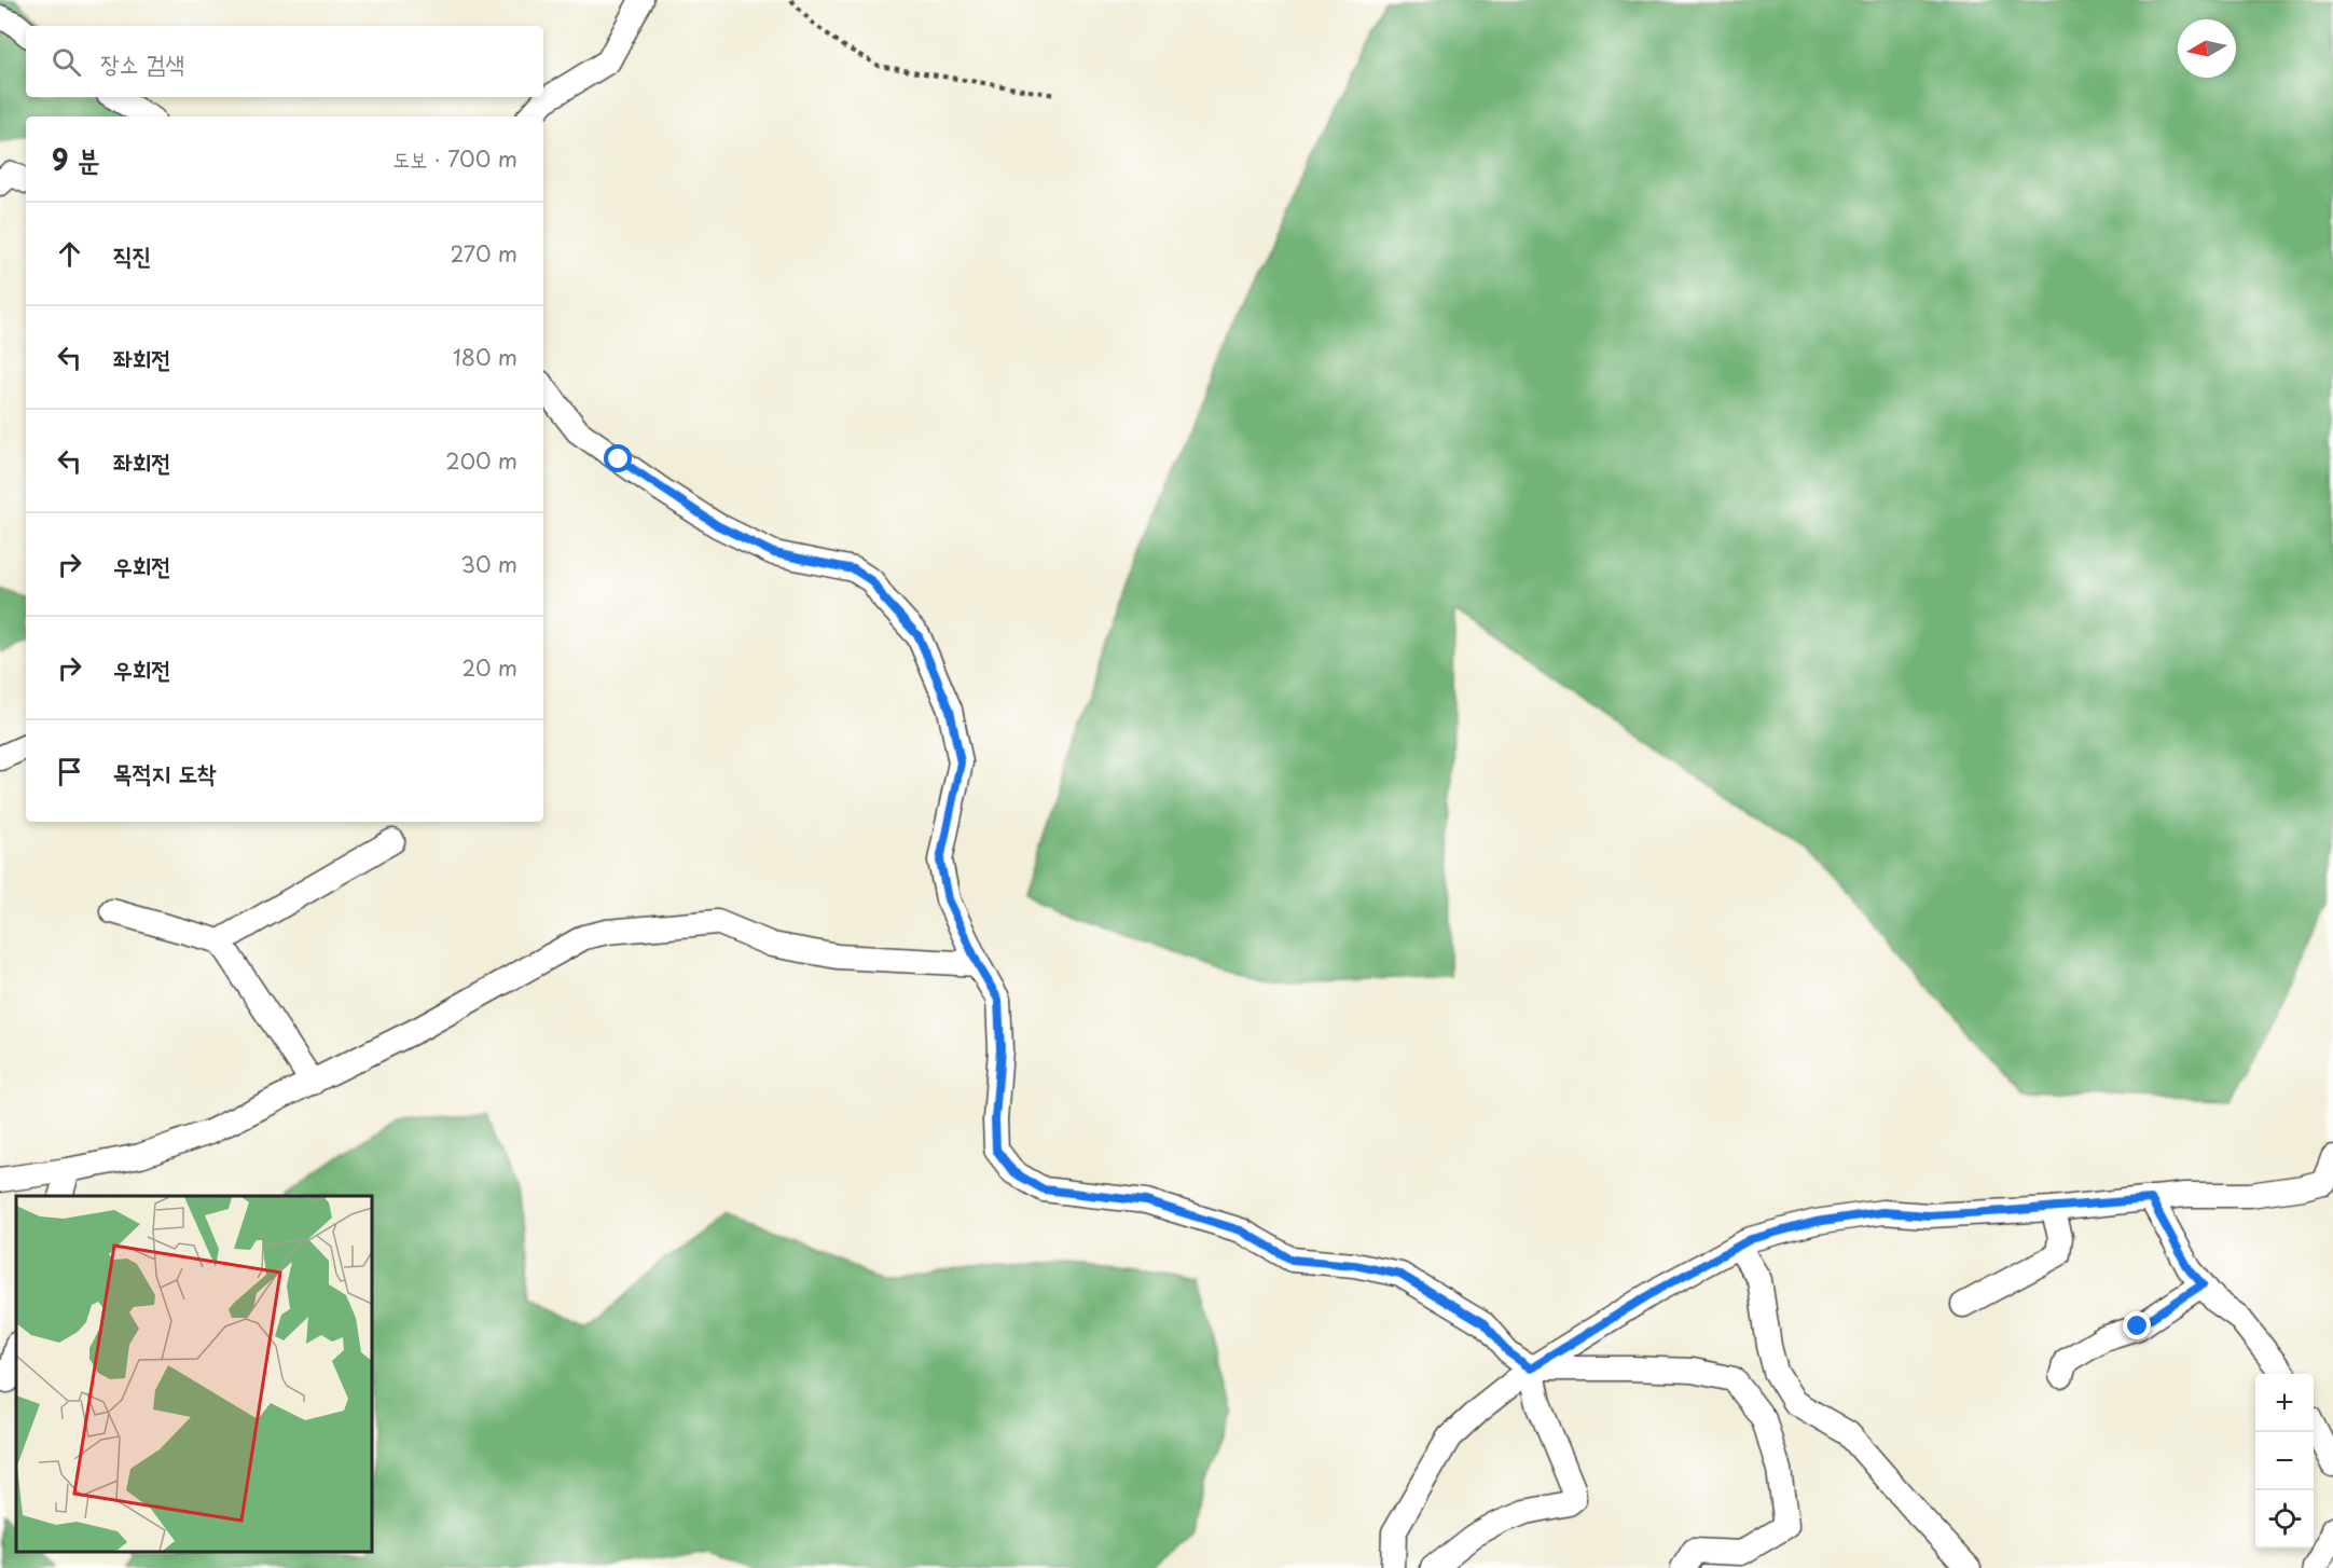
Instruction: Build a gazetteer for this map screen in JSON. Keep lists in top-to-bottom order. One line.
{"north":"left","page":{"search":"장소 검색","heading":["9 분","도보 · 700 m"],"list":[["직진","270 m"],["좌회전","180 m"],["좌회전","200 m"],["우회전","30 m"],["우회전","20 m"],"목적지 도착"],"map_buttons":["+","−"]}}
